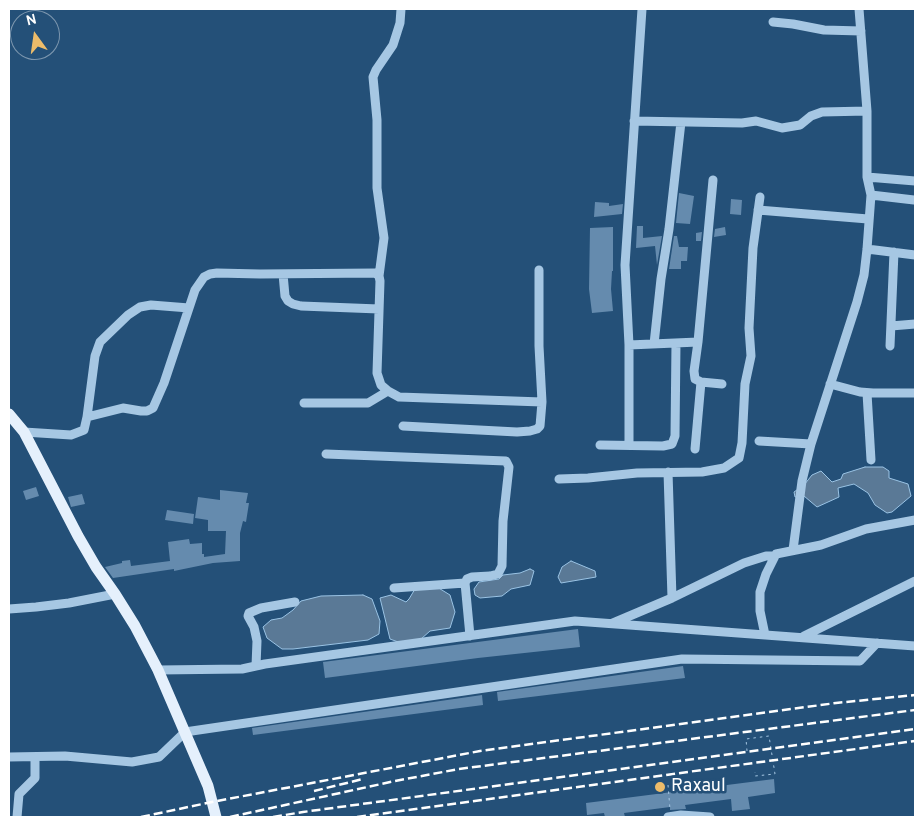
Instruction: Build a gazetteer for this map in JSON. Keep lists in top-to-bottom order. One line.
{"places":["Raxaul"],"north":"top"}
